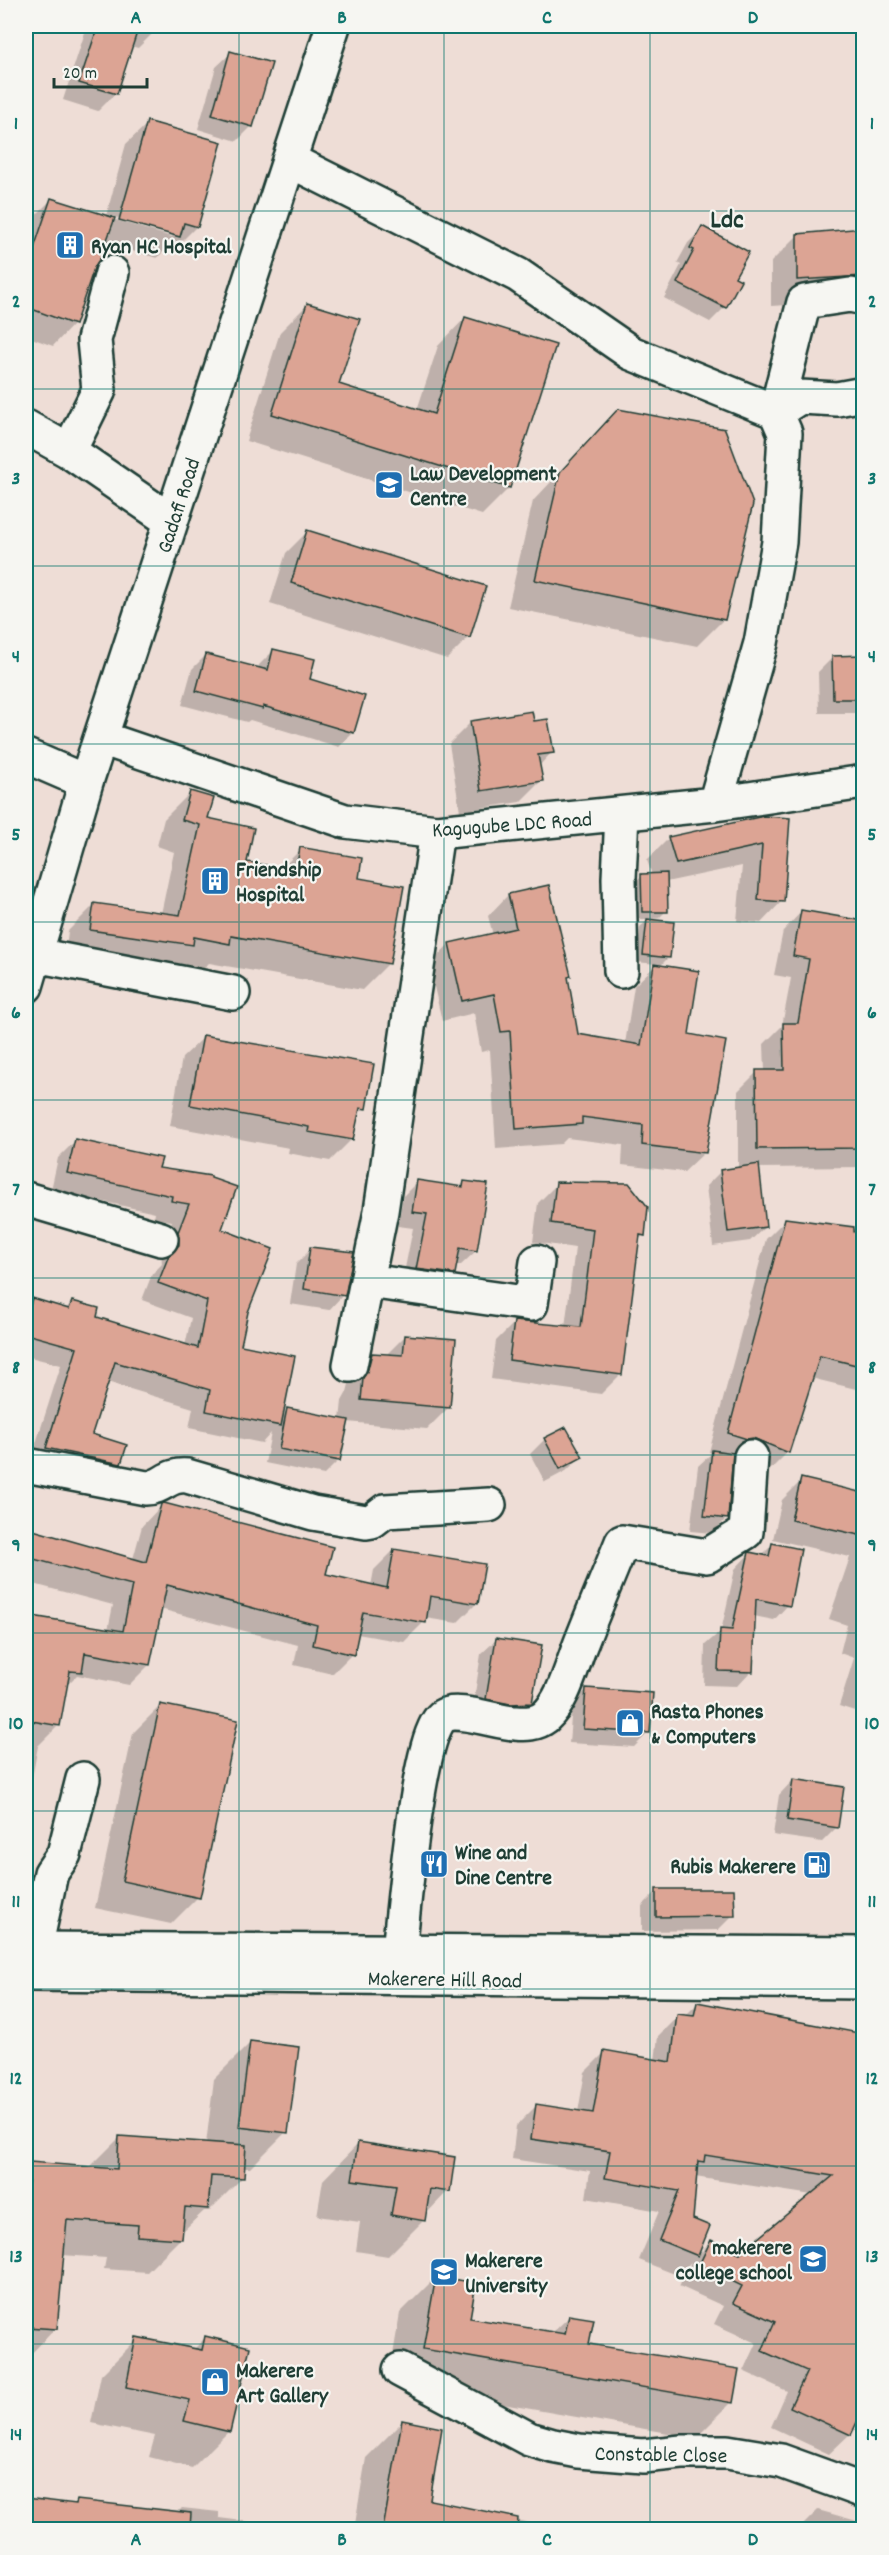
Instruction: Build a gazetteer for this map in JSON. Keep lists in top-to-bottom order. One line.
{"streets":{"street":["Gadafi Road","Kagugube LDC Road","Makerere Hill Road","Constable Close"]},"crossings":[["Gadafi Road","Kagugube LDC Road"]],"districts":["Ldc"],"places":{"building":["Ryan HC Hospital","Friendship Hospital"],"school or university":["Law Development Centre","makerere college school","Makerere University"],"shop":["Rasta Phones & Computers","Makerere Art Gallery"],"restaurant":["Wine and Dine Centre"],"fuel station":["Rubis Makerere"]},"scale_bar":"20 m","grid":{"columns":["A","B","C","D"],"rows":["1","2","3","4","5","6","7","8","9","10","11","12","13","14"]}}
